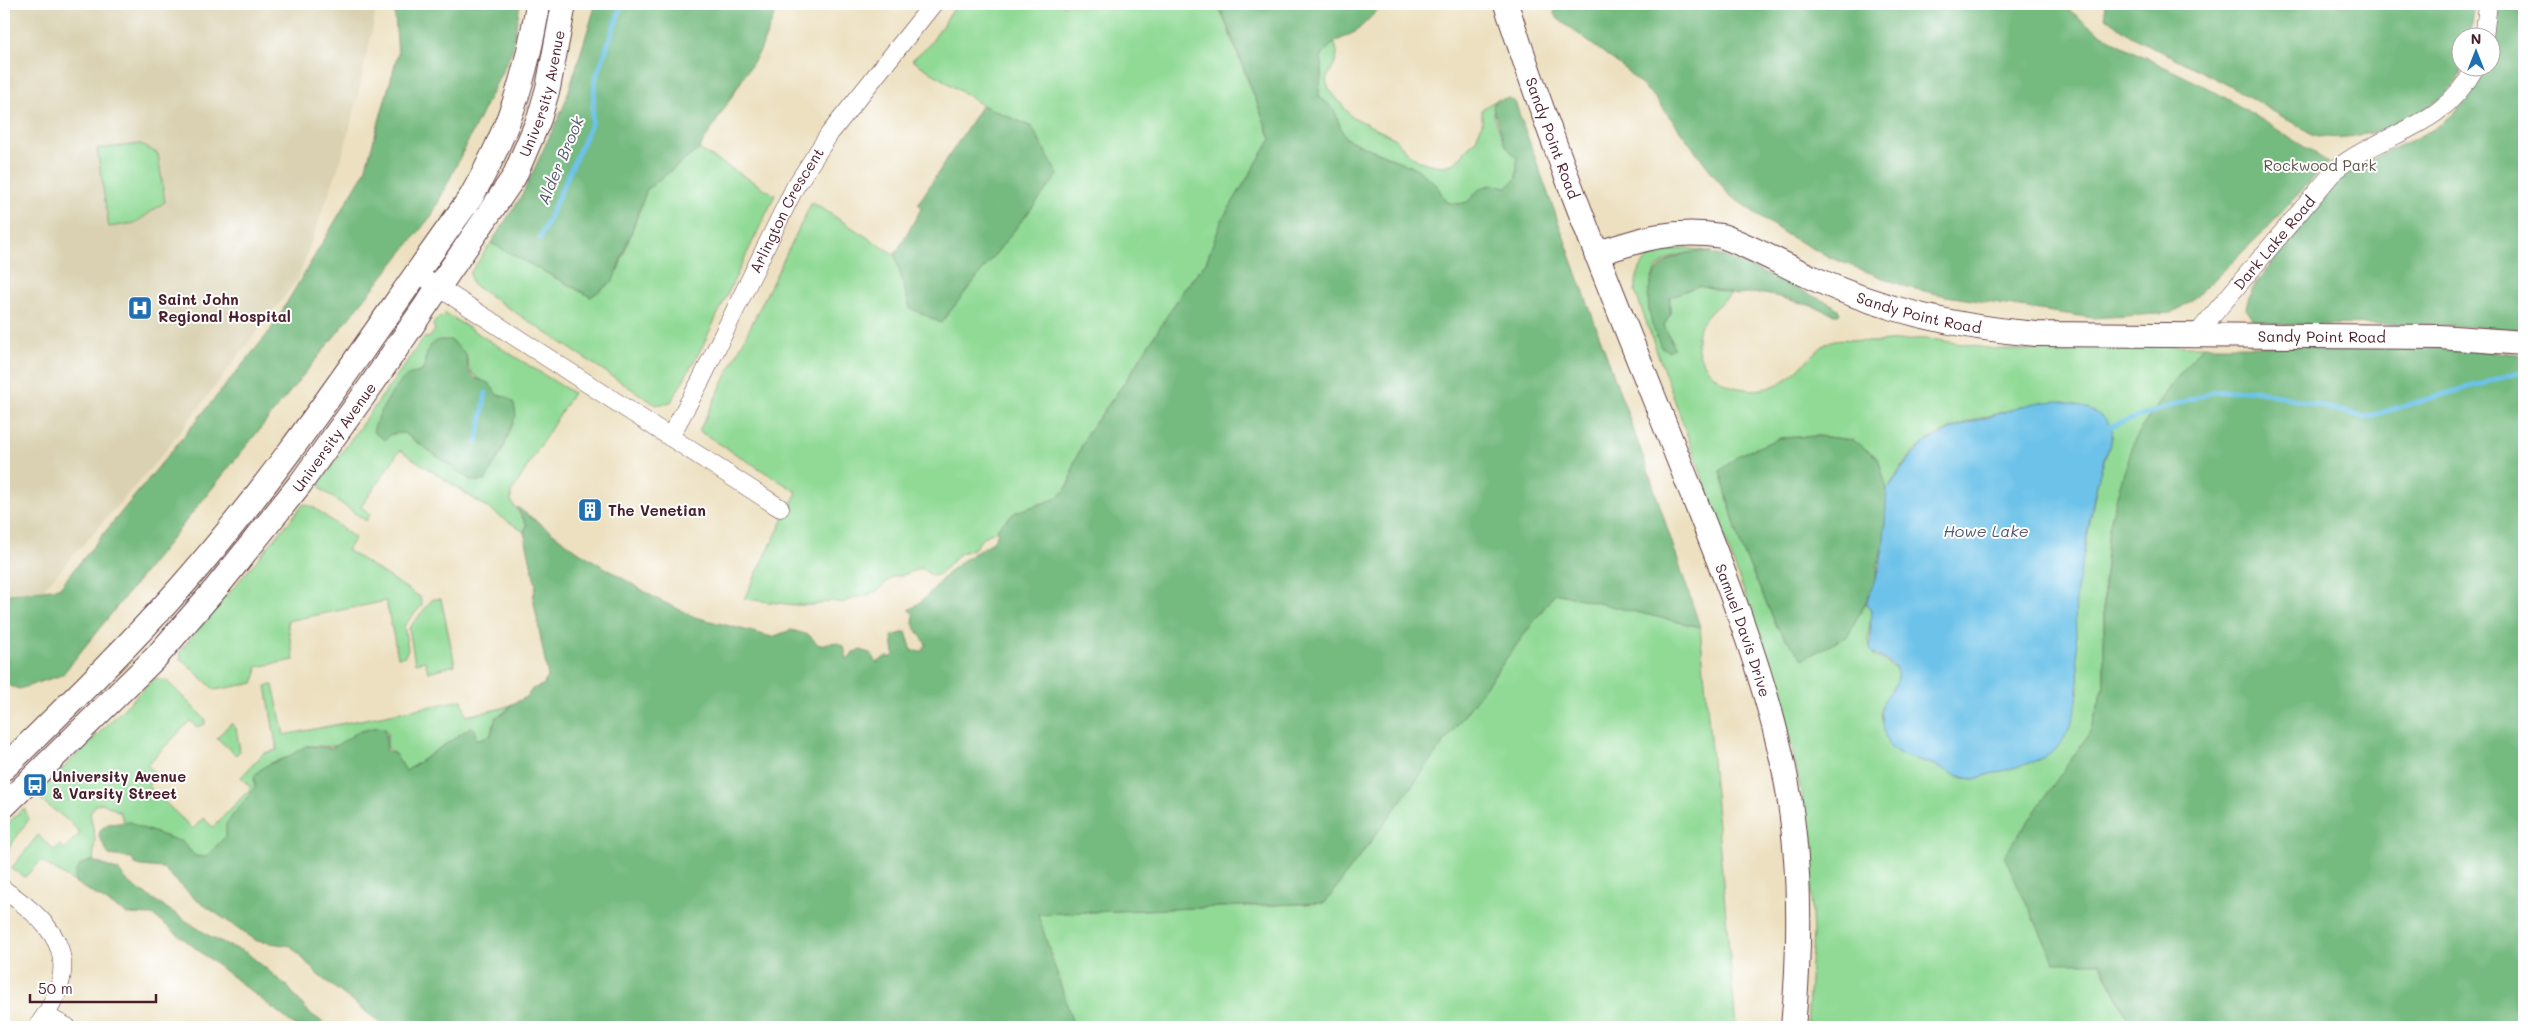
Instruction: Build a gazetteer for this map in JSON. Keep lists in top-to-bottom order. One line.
{"streets":{"main road":["University Avenue","Sandy Point Road","Samuel Davis Drive"],"street":["Arlington Crescent","Dark Lake Road"]},"crossings":[["Sandy Point Road","Dark Lake Road"],["Sandy Point Road","Samuel Davis Drive"]],"water":["Alder Brook","Howe Lake"],"parks":["Rockwood Park"],"places":{"hospital":["Saint John Regional Hospital"],"building":["The Venetian"],"bus stop":["University Avenue & Varsity Street"]},"scale_bar":"50 m","north":"top"}
